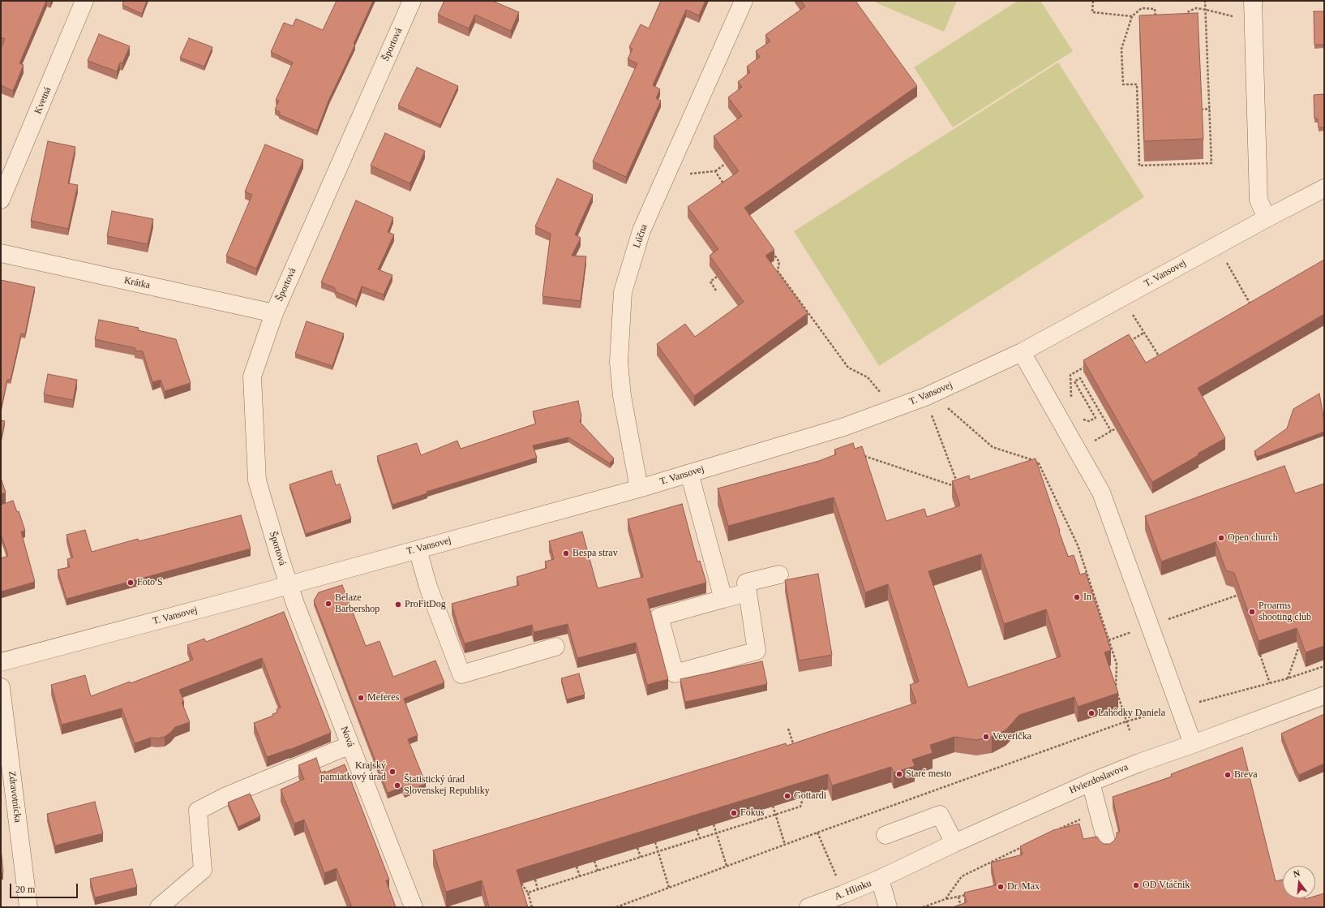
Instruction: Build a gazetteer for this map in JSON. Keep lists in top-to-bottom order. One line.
{"streets":{"street":["Športová","Kvetná","Lúčna","T. Vansovej","Krátka","Nová","Hviezdoslavova","Zdravotnícka","A. Hlinku"]},"crossings":[["Športová","T. Vansovej"],["Športová","Krátka"],["Športová","Nová"],["Lúčna","T. Vansovej"],["T. Vansovej","Nová"],["Hviezdoslavova","A. Hlinku"]],"places":["Open church","Bespa strav","Foto S","In","Belaze Barbershop","ProFitDog","Proarms shooting club","Meferes","Lahôdky Daniela","Veverička","Krajský pamiatkový úrad","Staré mesto","Breva","Štatistický úrad Slovenskej Republiky","Gottardi","Fokus","OD Vtáčnik","Dr. Max"],"scale_bar":"20 m","north":"top"}
